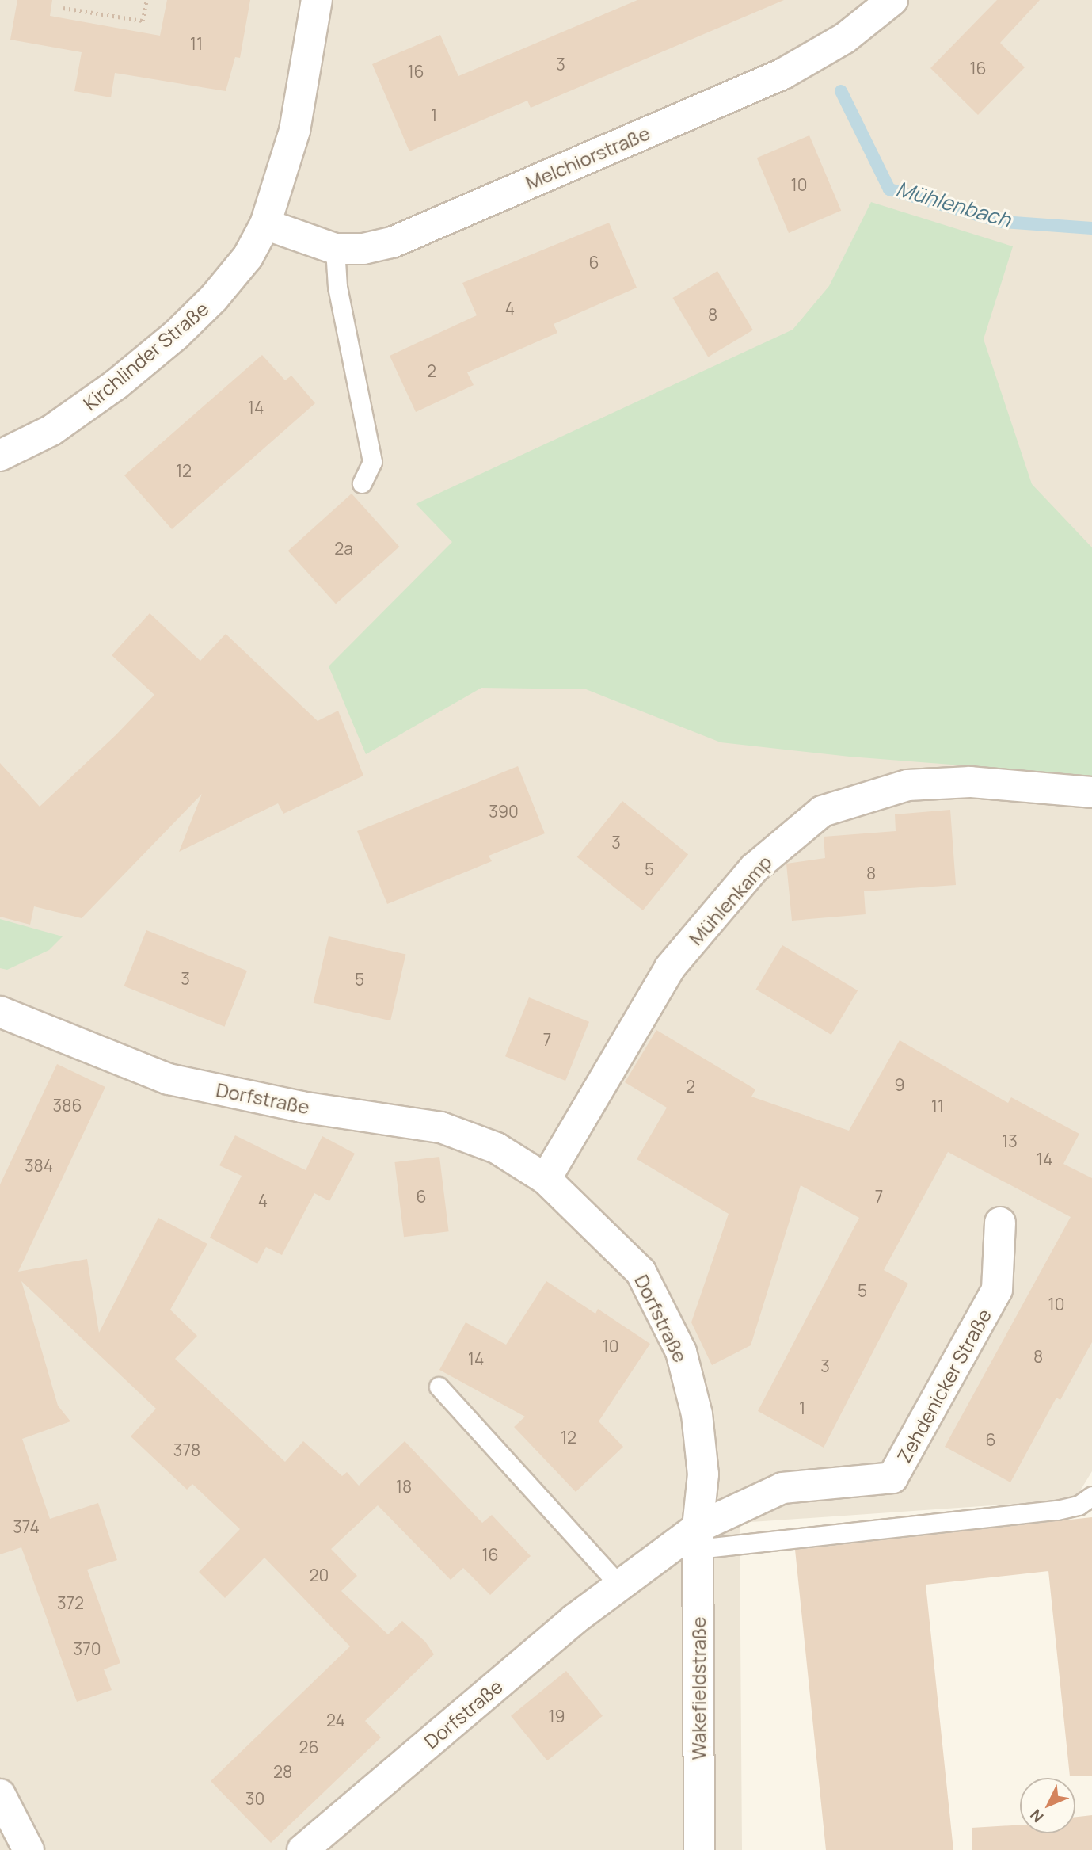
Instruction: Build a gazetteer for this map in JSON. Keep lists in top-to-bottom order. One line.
{"streets":{"street":["Melchiorstraße","Kirchlinder Straße","Mühlenkamp","Dorfstraße","Zehdenicker Straße","Wakefieldstraße"]},"crossings":[["Melchiorstraße","Kirchlinder Straße"],["Mühlenkamp","Dorfstraße"],["Dorfstraße","Zehdenicker Straße"],["Dorfstraße","Wakefieldstraße"],["Zehdenicker Straße","Wakefieldstraße"]],"water":["Mühlenbach"],"house_numbers":["11","3","16","16","1","10","6","4","8","2","14","12","2a","390","3","5","8","3","5","7","9","2","386","11","13","14","384","6","7","4","5","10","10","8","14","3","1","12","6","378","18","374","16","20","372","370","19","24","26","28","30"],"north":"bottom left"}
